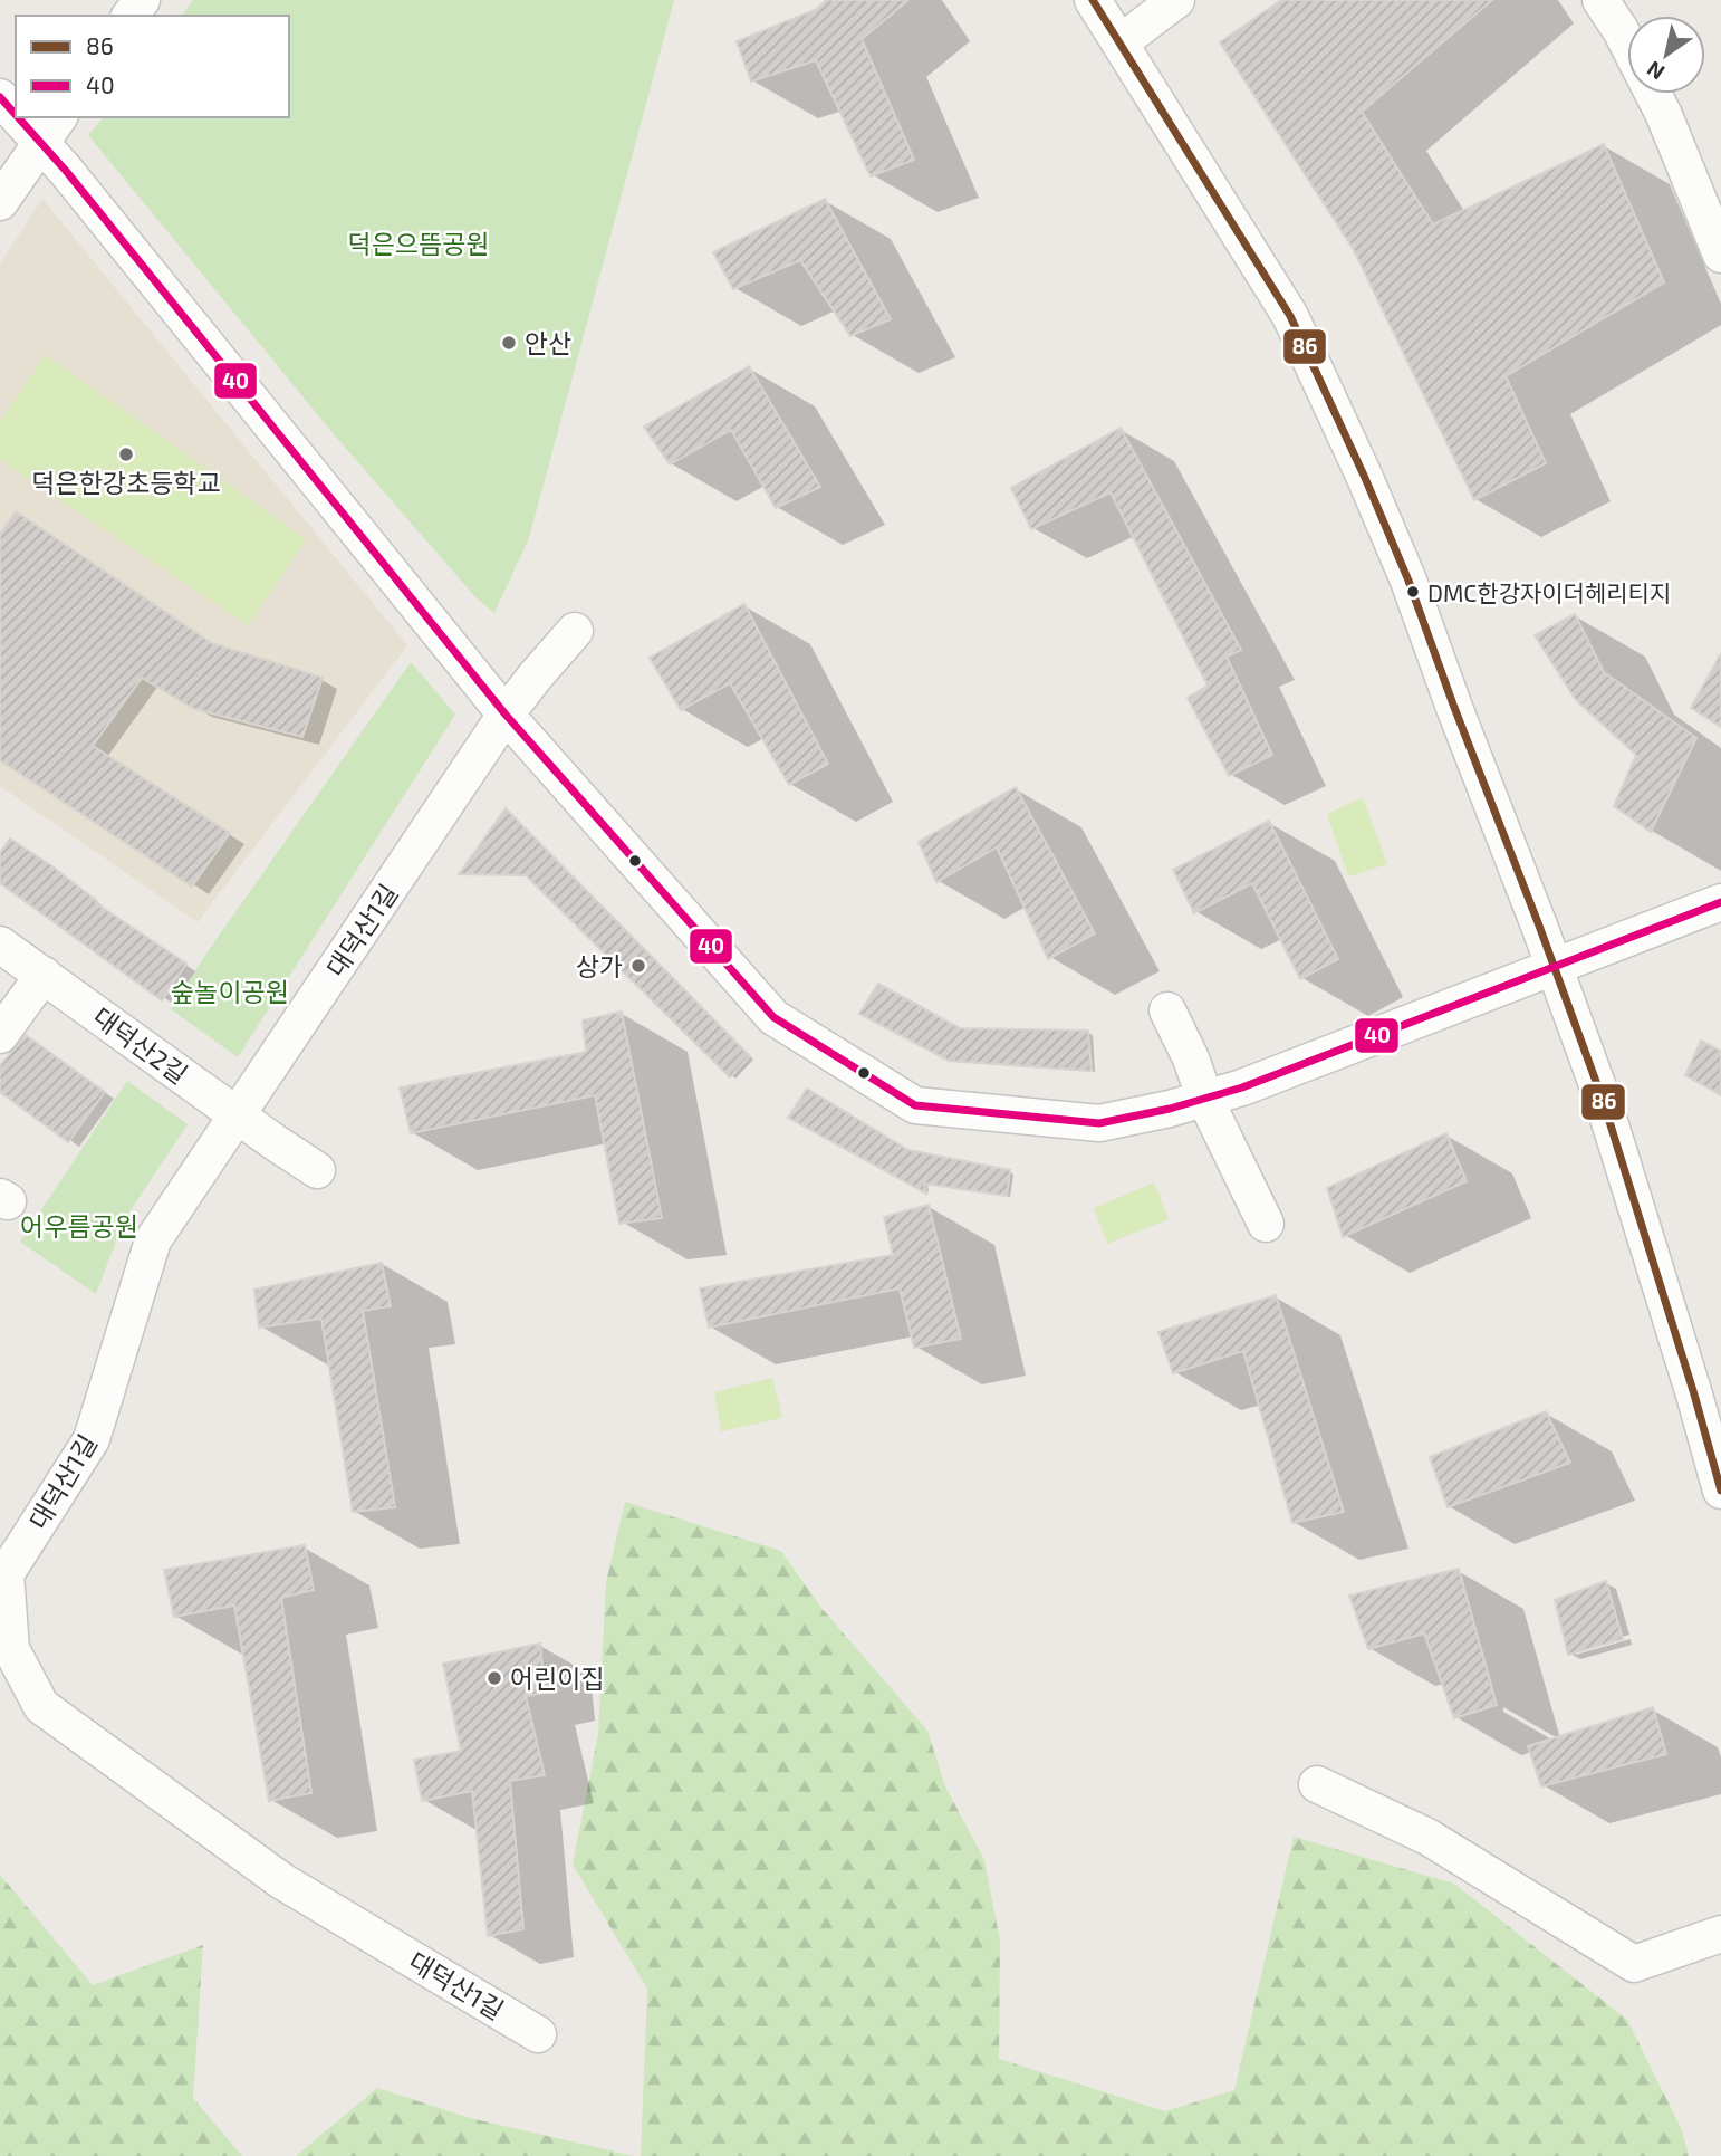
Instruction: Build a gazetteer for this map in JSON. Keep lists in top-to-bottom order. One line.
{"streets":{"street":["대덕산1길","대덕산2길"]},"crossings":[["대덕산1길","대덕산2길"]],"parks":["덕은으뜸공원","숲놀이공원","어우름공원"],"places":["안산","덕은한강초등학교","DMC한강자이더헤리티지","상가","어린이집"],"lines":["transit line 86","transit line 40"],"legend":["86","40"],"north":"bottom left"}
